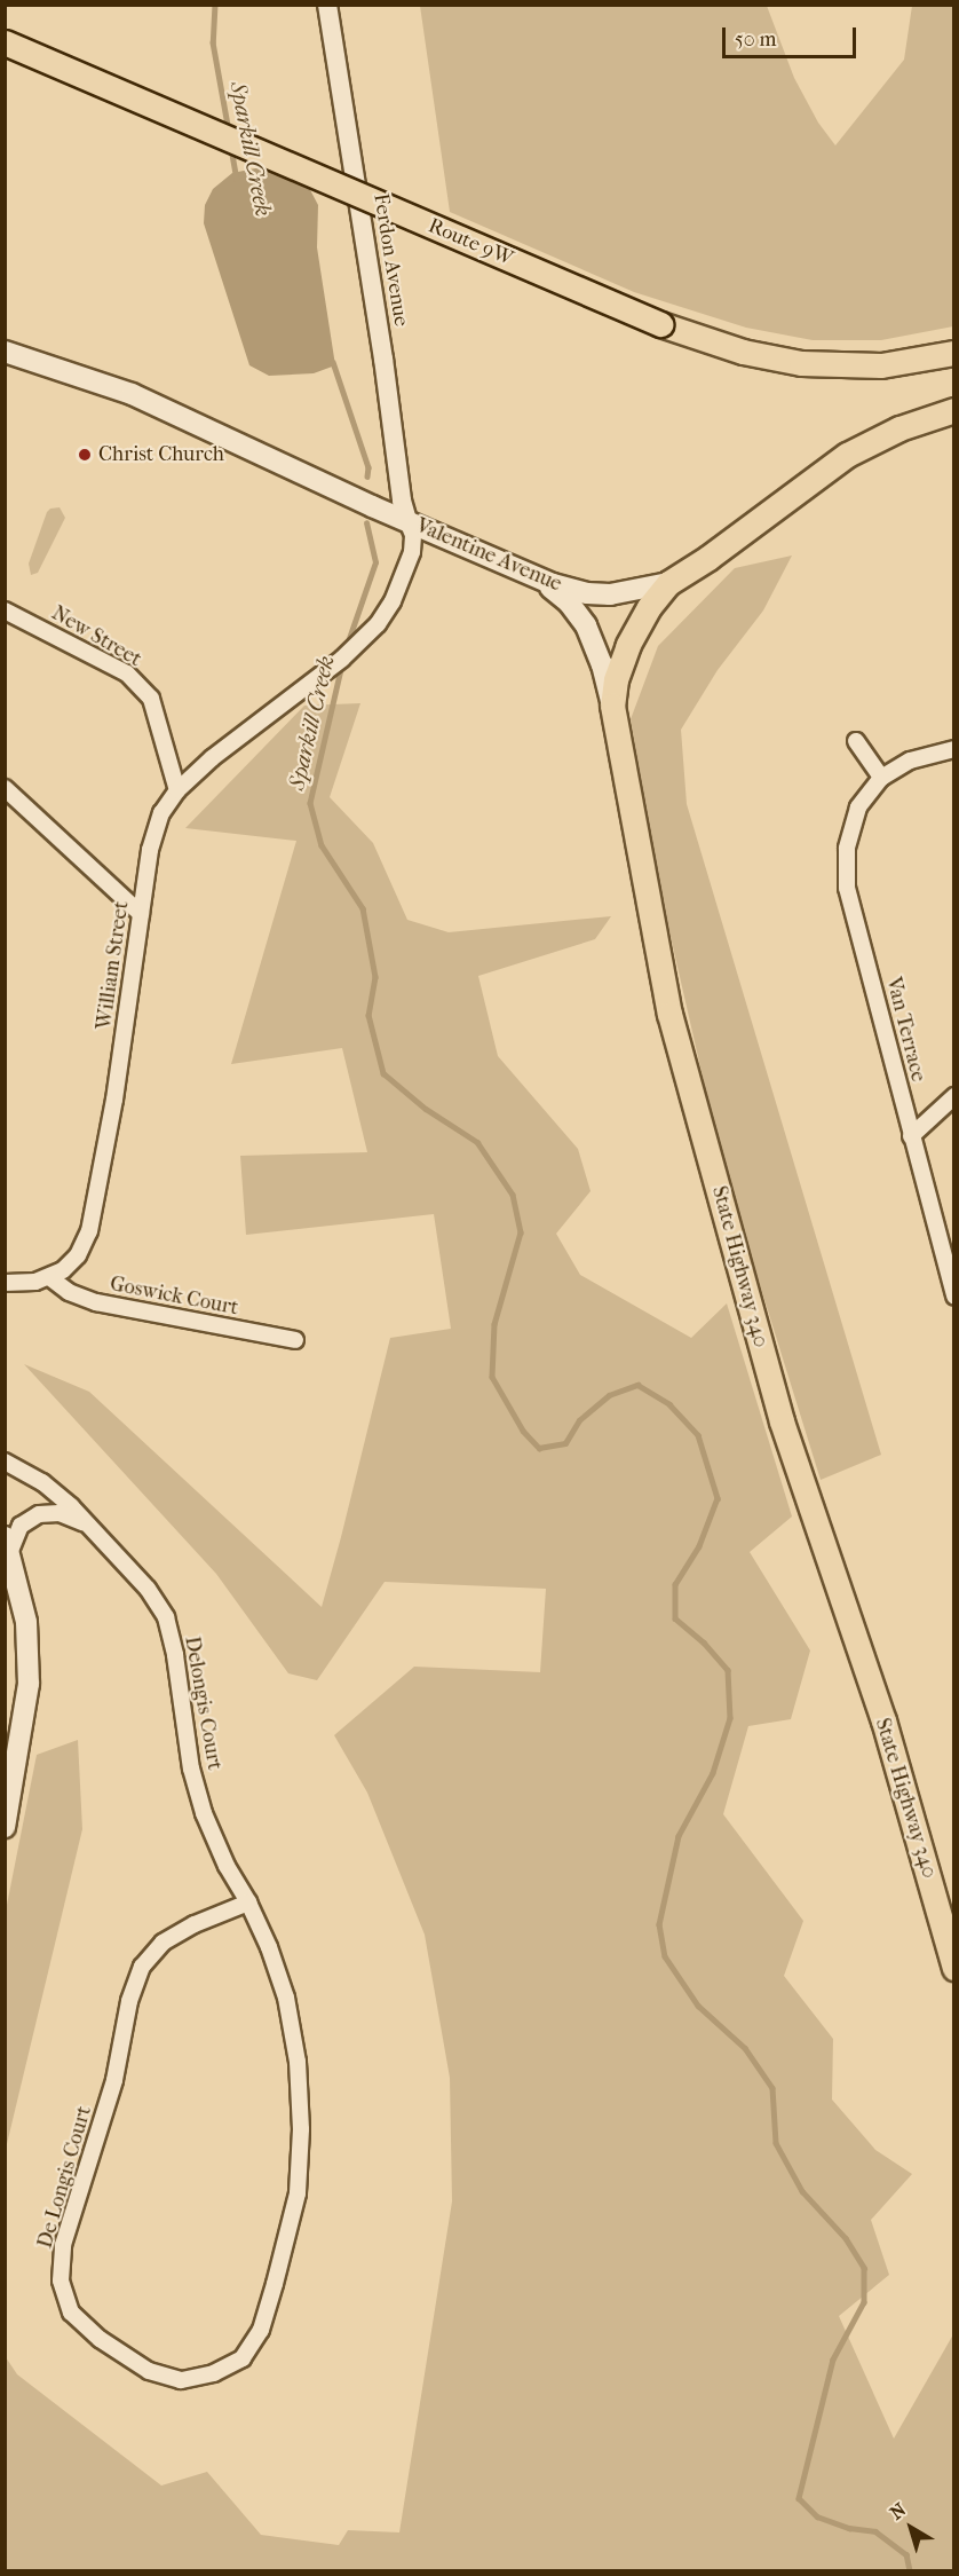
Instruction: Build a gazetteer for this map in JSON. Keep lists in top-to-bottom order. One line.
{"streets":{"main road":["Route 9W","Valentine Avenue","State Highway 340"],"street":["Ferdon Avenue","New Street","William Street","Van Terrace","Goswick Court","Delongis Court","De Longis Court"]},"crossings":[["Ferdon Avenue","Valentine Avenue"],["Ferdon Avenue","William Street"],["Valentine Avenue","William Street"],["Valentine Avenue","State Highway 340"],["New Street","William Street"],["William Street","Goswick Court"],["Delongis Court","De Longis Court"]],"water":["Sparkill Creek"],"places":["Christ Church"],"scale_bar":"50 m","north":"top left"}
